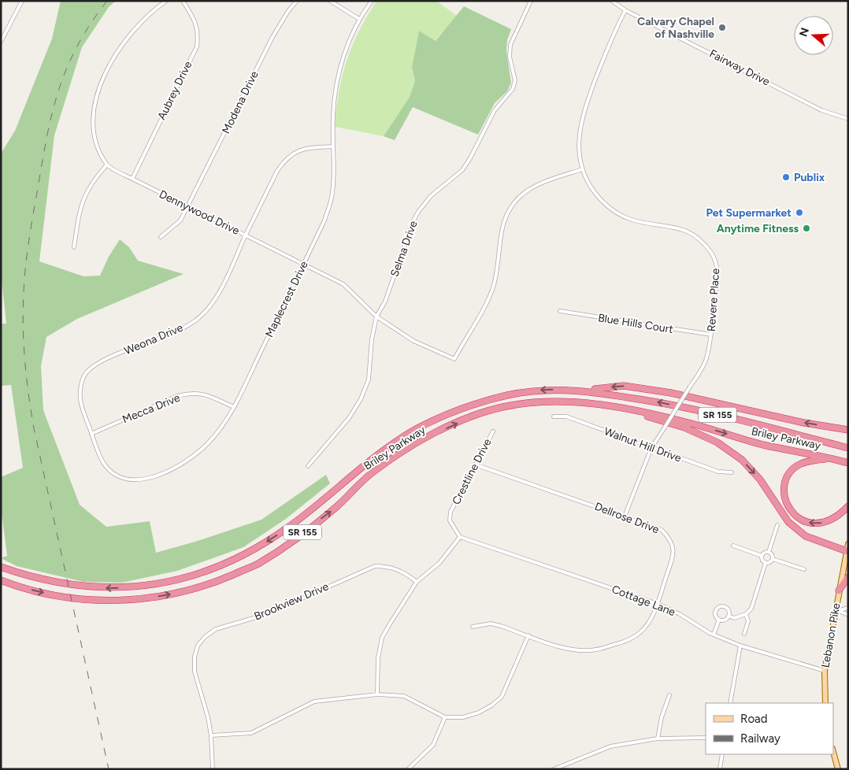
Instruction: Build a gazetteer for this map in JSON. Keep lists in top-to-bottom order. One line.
{"streets":{"highway":["SR 155","Briley Parkway"],"main road":["Lebanon Pike"],"street":["Fairway Drive","Aubrey Drive","Modena Drive","Dennywood Drive","Selma Drive","Maplecrest Drive","Revere Place","Blue Hills Court","Weona Drive","Mecca Drive","Walnut Hill Drive","Crestline Drive","Dellrose Drive","Cottage Lane","Brookview Drive"]},"crossings":[["Fairway Drive","Revere Place"],["Aubrey Drive","Dennywood Drive"],["Modena Drive","Dennywood Drive"],["Dennywood Drive","Selma Drive"],["Dennywood Drive","Maplecrest Drive"],["Dennywood Drive","Revere Place"],["Dennywood Drive","Weona Drive"],["Maplecrest Drive","Weona Drive"],["Maplecrest Drive","Mecca Drive"],["Revere Place","Blue Hills Court"],["Revere Place","Walnut Hill Drive"],["Revere Place","Dellrose Drive"],["Weona Drive","Mecca Drive"],["Crestline Drive","Dellrose Drive"],["Crestline Drive","Cottage Lane"],["Dellrose Drive","Cottage Lane"],["Cottage Lane","Lebanon Pike"]],"places":["Calvary Chapel of Nashville","Publix","Pet Supermarket","Anytime Fitness"],"legend":["Road","Railway"],"north":"left"}
